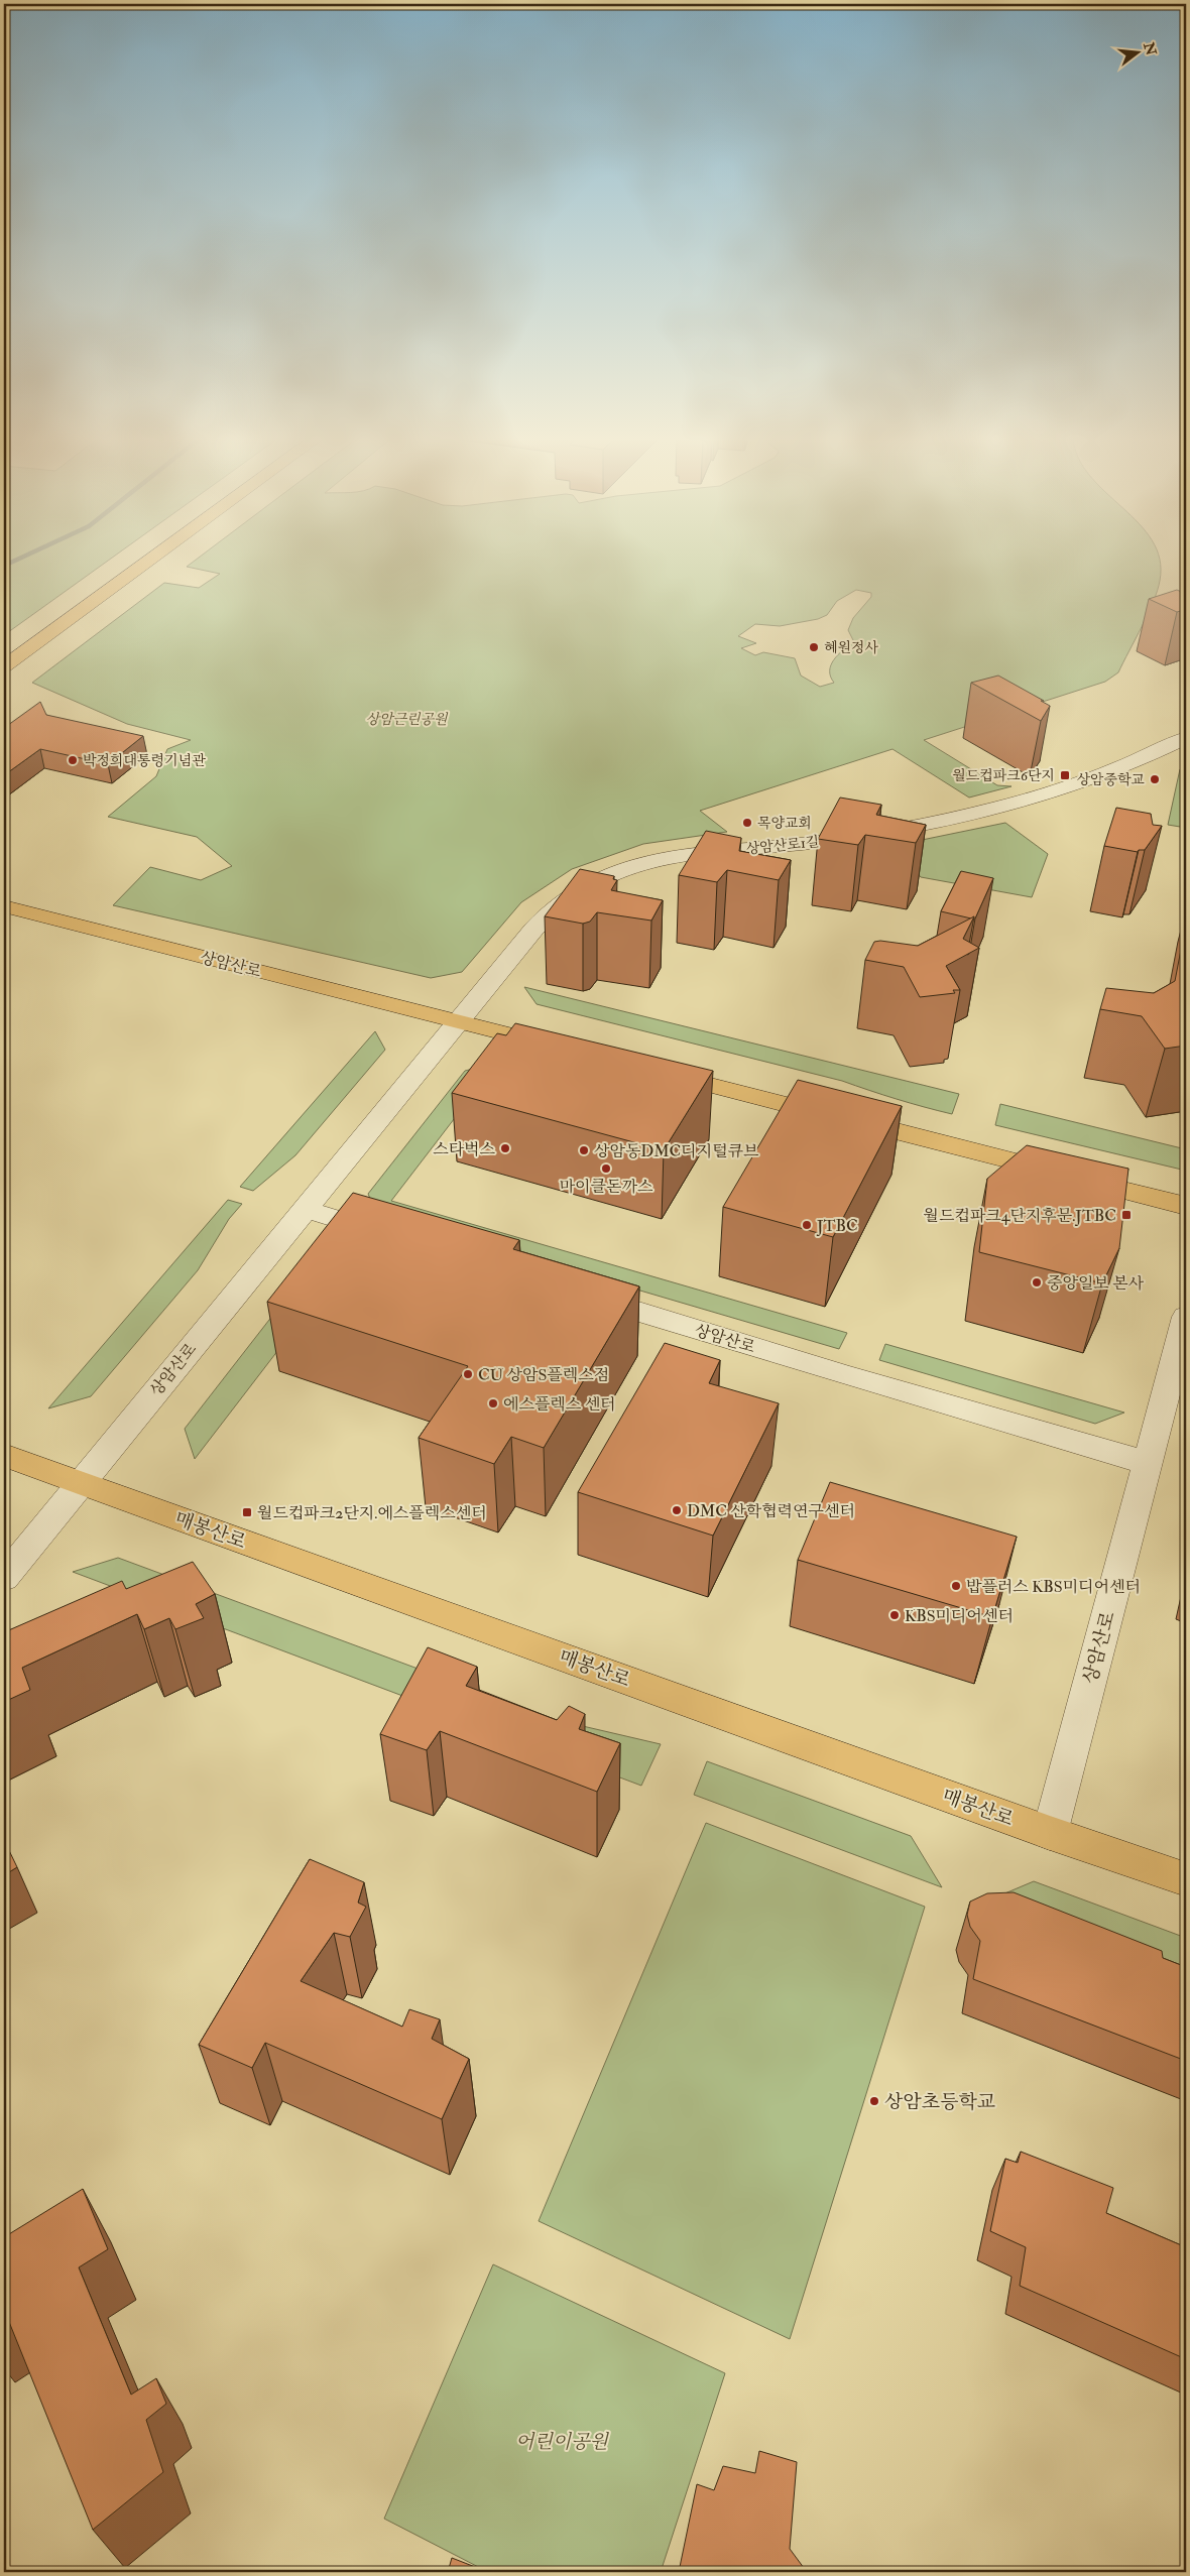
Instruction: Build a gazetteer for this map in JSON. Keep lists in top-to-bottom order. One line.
{"streets":{"main road":["상암산로","매봉산로"],"street":["상암산로1길"]},"crossings":[["상암산로1길","상암산로"],["상암산로","매봉산로"]],"parks":["상암근린공원","어린이공원"],"places":{"other":["혜원정사","박정희대통령기념관","상암중학교","목양교회","스타벅스","상암동DMC디지털큐브","마이클돈까스","JTBC","중앙일보 본사","CU 상암S플렉스점","에스플렉스 센터","DMC 산학협력연구센터","밥플러스 KBS미디어센터","KBS미디어센터","상암초등학교"],"transit":["월드컵파크6단지","월드컵파크4단지후문.JTBC","월드컵파크2단지.에스플렉스센터"]},"north":"right"}
